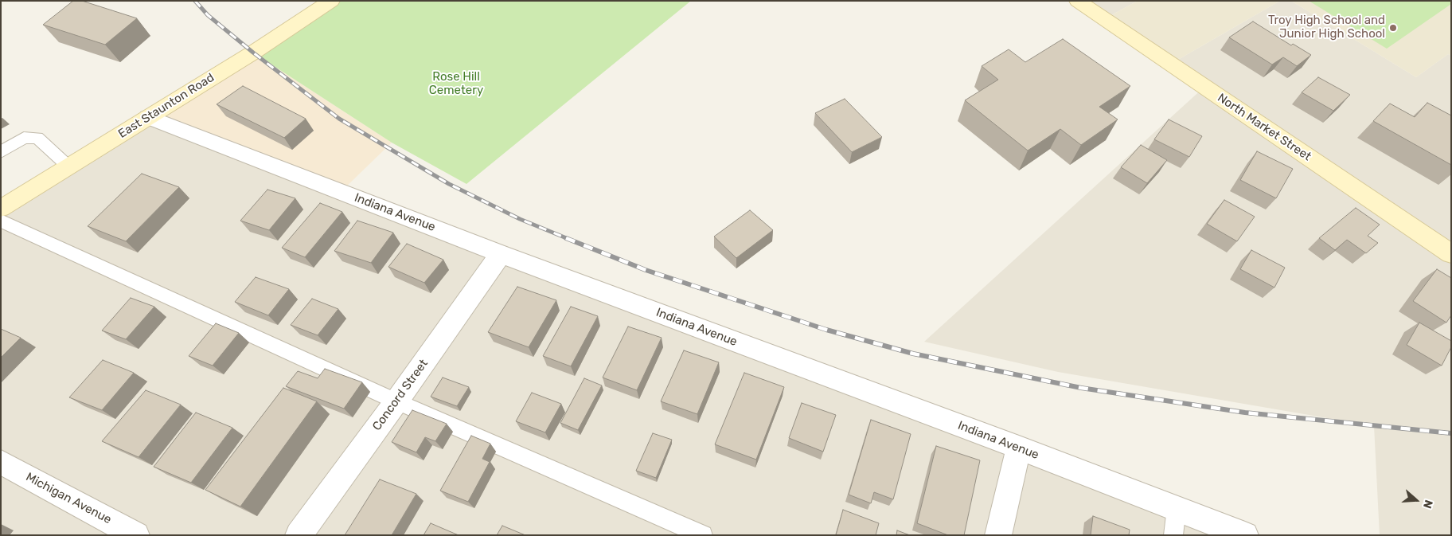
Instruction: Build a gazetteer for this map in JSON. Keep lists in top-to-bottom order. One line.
{"streets":{"street":["East Staunton Road","North Market Street","Indiana Avenue","Concord Street","Michigan Avenue"]},"crossings":[["East Staunton Road","Indiana Avenue"],["Indiana Avenue","Concord Street"]],"parks":["Rose Hill Cemetery"],"places":["Troy High School and Junior High School"],"north":"right"}
